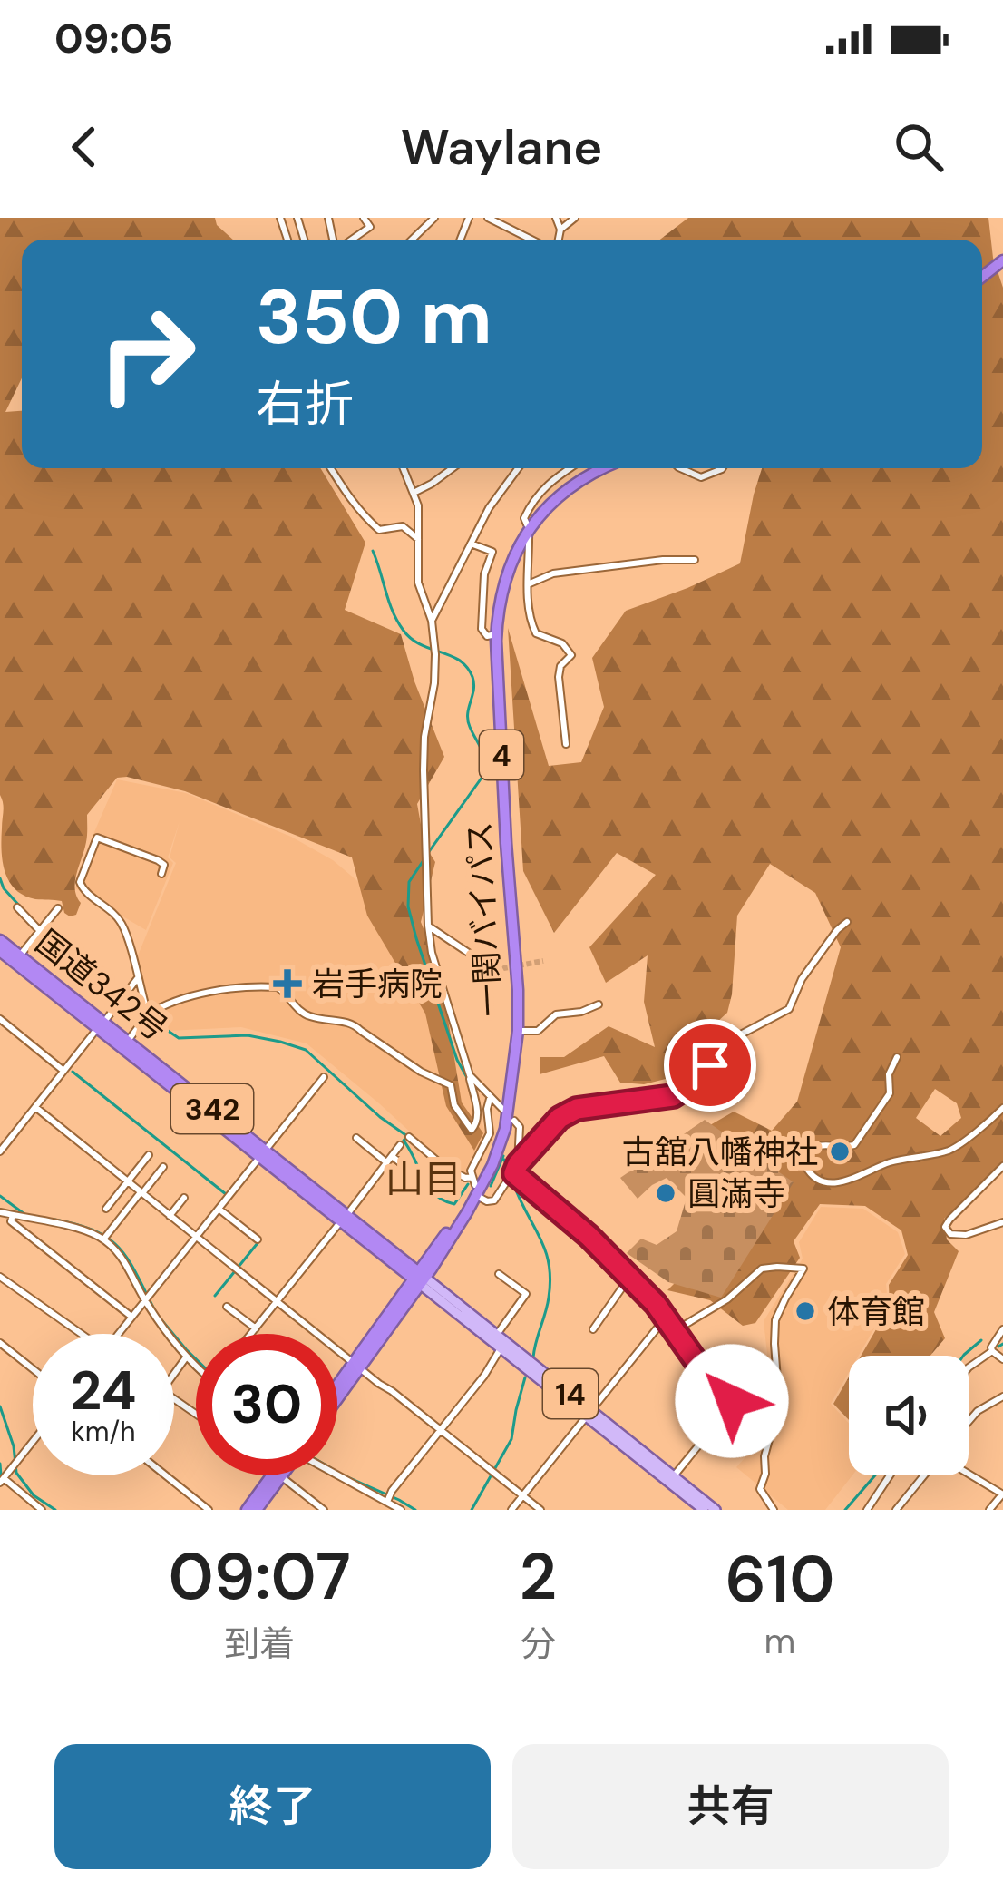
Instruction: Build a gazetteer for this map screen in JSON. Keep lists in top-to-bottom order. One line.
{"streets":{"highway":["4","一関バイパス","国道342号","342"],"main road":["14"]},"crossings":[["一関バイパス","国道342号"],["一関バイパス","14"],["国道342号","14"]],"districts":["山目"],"places":{"health":["岩手病院"],"other":["古舘八幡神社","圓滿寺","体育館"]},"page":{"status":"09:05","header":"Waylane","turn":["350 m","右折"],"speed":"24 km/h","limit":"30","eta":["09:07","到着","2","分","610","m"],"buttons":["終了","共有"]}}
